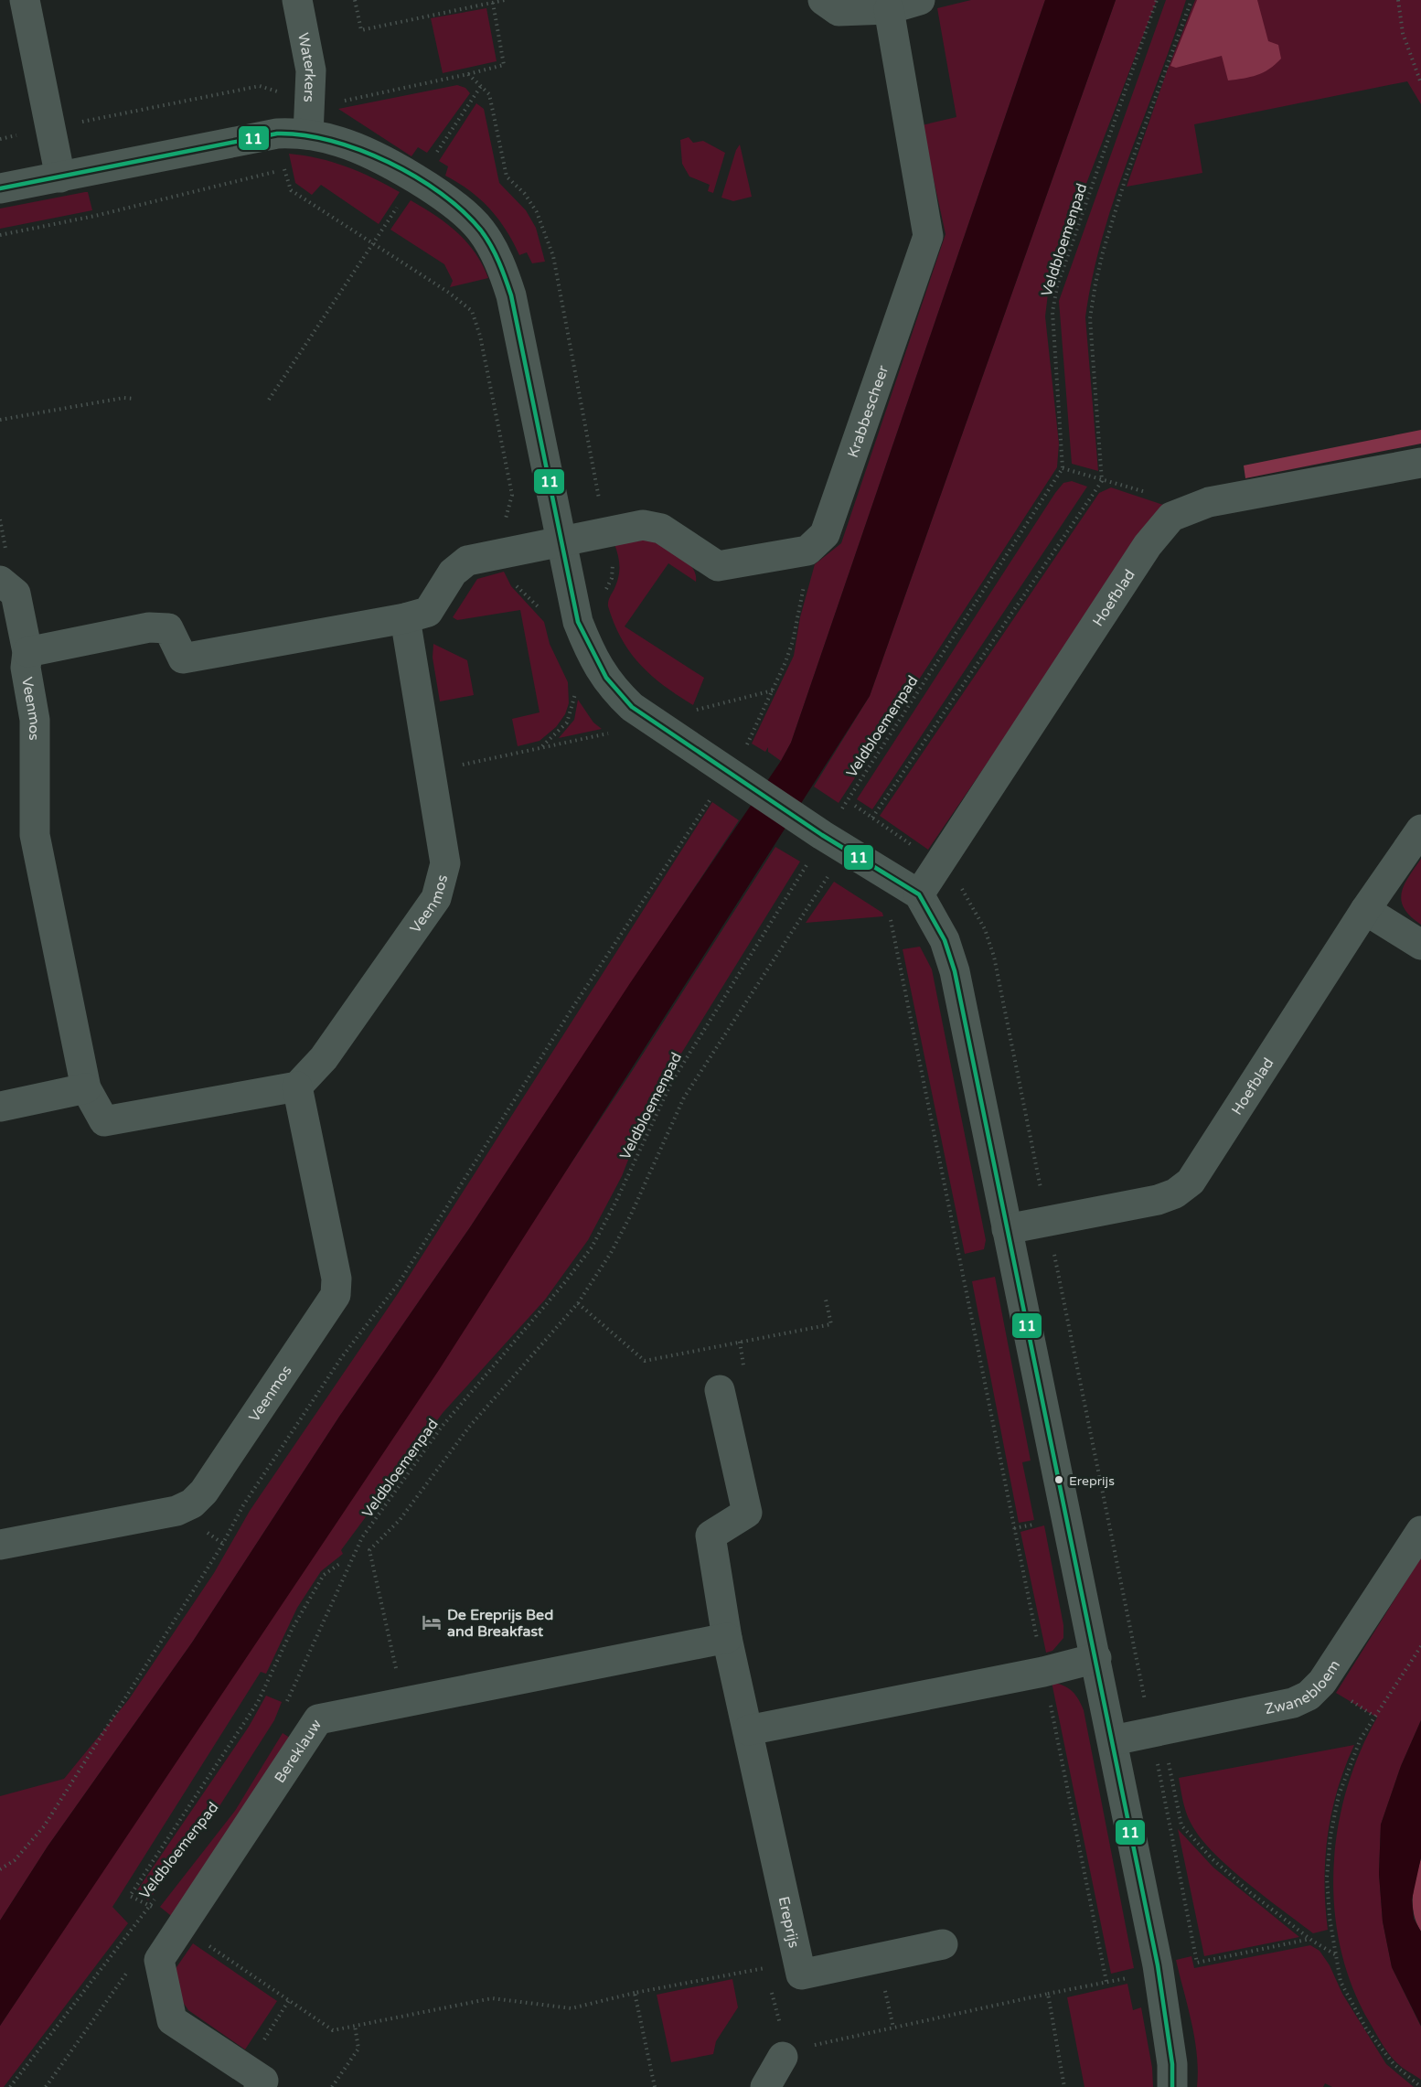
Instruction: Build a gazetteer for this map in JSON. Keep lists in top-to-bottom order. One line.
{"streets":{"street":["Waterkers","Krabbescheer","Hoefblad","Veenmos","Zwanebloem","Bereklauw","Ereprijs"],"path":["Veldbloemenpad"]},"crossings":[["Bereklauw","Ereprijs"]],"places":{"other":["Ereprijs"],"hotel":["De Ereprijs Bed and Breakfast"]},"lines":["transit line 11"]}
